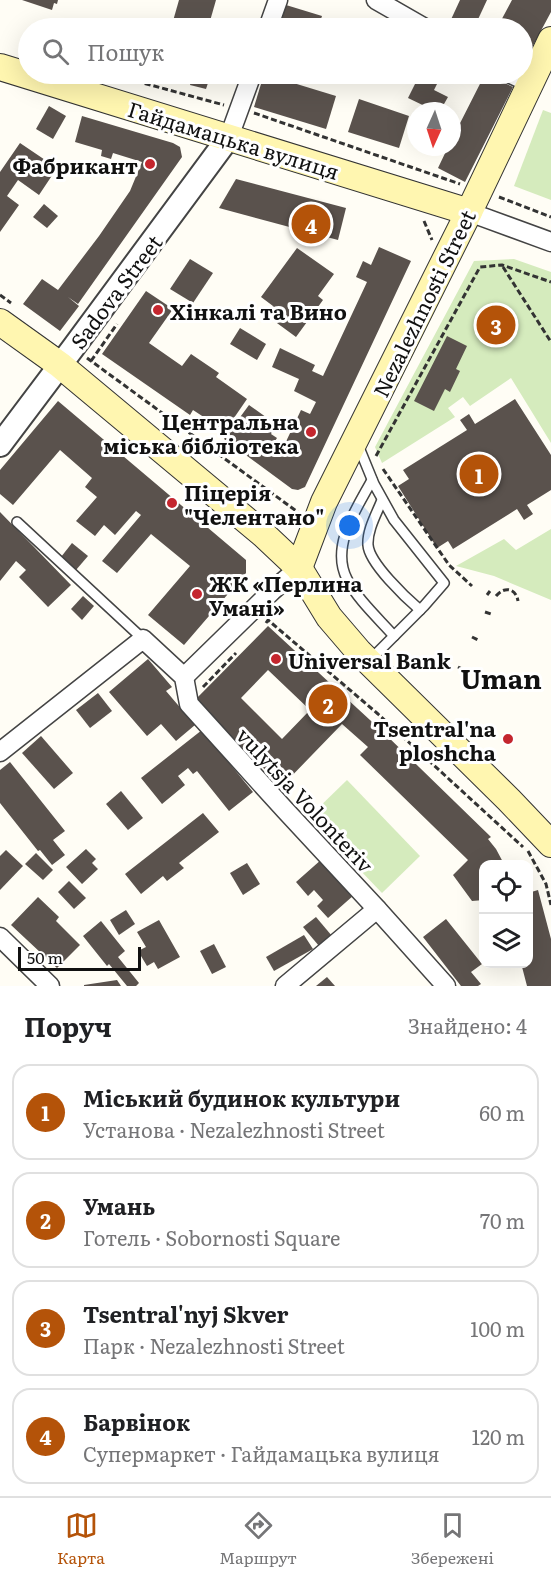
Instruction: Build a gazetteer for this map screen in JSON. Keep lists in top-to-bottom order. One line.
{"streets":{"main road":["Гайдамацька вулиця","Nezalezhnosti Street"],"street":["Sadova Street","vulytsja Volonteriv"]},"crossings":[["Гайдамацька вулиця","Sadova Street"],["Гайдамацька вулиця","Nezalezhnosti Street"]],"districts":["Uman"],"places":["Фабрикант","Хінкалі та Вино","Центральна міська бібліотека","Піцерія \"Челентано\"","ЖК «Перлина Умані»","Universal Bank","Tsentral'na ploshcha"],"scale_bar":"50 m","north":"bottom","page":{"search":"Пошук","pins":["4","3","1","2"],"scale":"50 m","heading":["Поруч","Знайдено: 4"],"list":[{"mark":"1","name":"Міський будинок культури","note":"Установа · Nezalezhnosti Street","value":"60 m"},{"mark":"2","name":"Умань","note":"Готель · Sobornosti Square","value":"70 m"},{"mark":"3","name":"Tsentral'nyj Skver","note":"Парк · Nezalezhnosti Street","value":"100 m"},{"mark":"4","name":"Барвінок","note":"Супермаркет · Гайдамацька вулиця","value":"120 m"}],"nav":["Карта","Маршрут","Збережені"]}}
